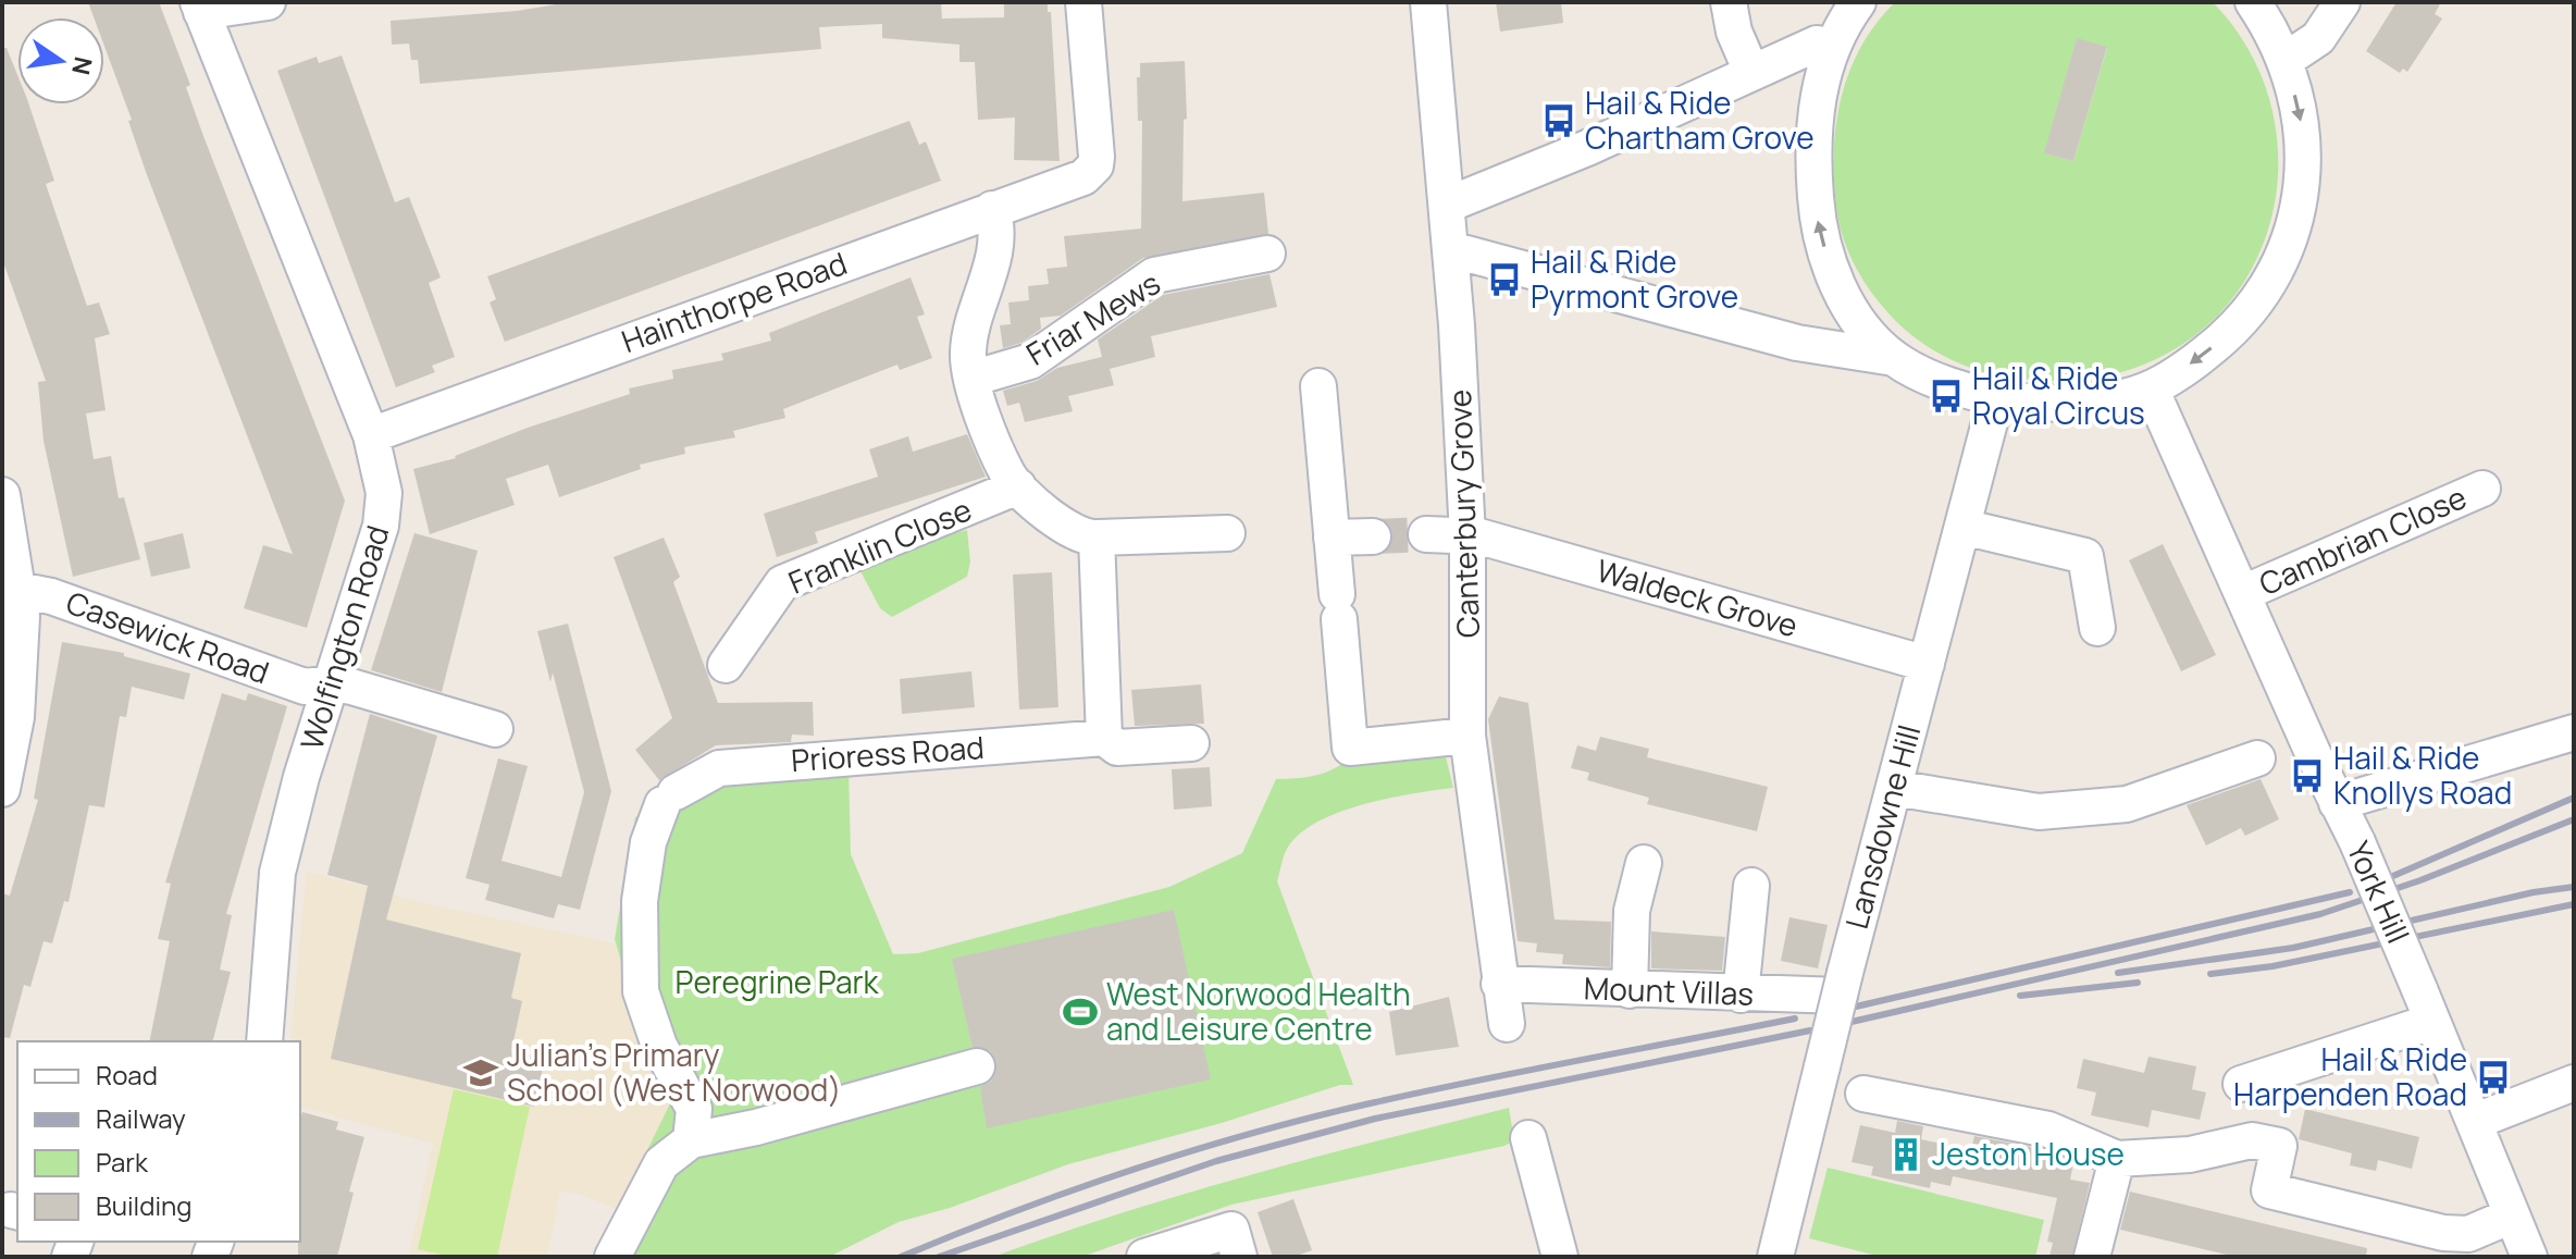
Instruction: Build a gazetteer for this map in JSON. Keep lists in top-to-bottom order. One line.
{"streets":{"street":["Hainthorpe Road","Friar Mews","Canterbury Grove","Cambrian Close","Franklin Close","Waldeck Grove","Casewick Road","Wolfington Road","Prioress Road","Lansdowne Hill","York Hill","Mount Villas"]},"crossings":[["Hainthorpe Road","Wolfington Road"],["Canterbury Grove","Waldeck Grove"],["Canterbury Grove","Mount Villas"],["Cambrian Close","York Hill"],["Waldeck Grove","Lansdowne Hill"],["Casewick Road","Wolfington Road"],["Lansdowne Hill","Mount Villas"]],"parks":["Peregrine Park"],"places":{"bus stop":["Hail & Ride Chartham Grove","Hail & Ride Pyrmont Grove","Hail & Ride Royal Circus","Hail & Ride Knollys Road","Hail & Ride Harpenden Road"],"sports":["West Norwood Health and Leisure Centre"],"school or university":["Julian's Primary School (West Norwood)"],"building":["Jeston House"]},"legend":["Road","Railway","Park","Building"],"north":"right"}
